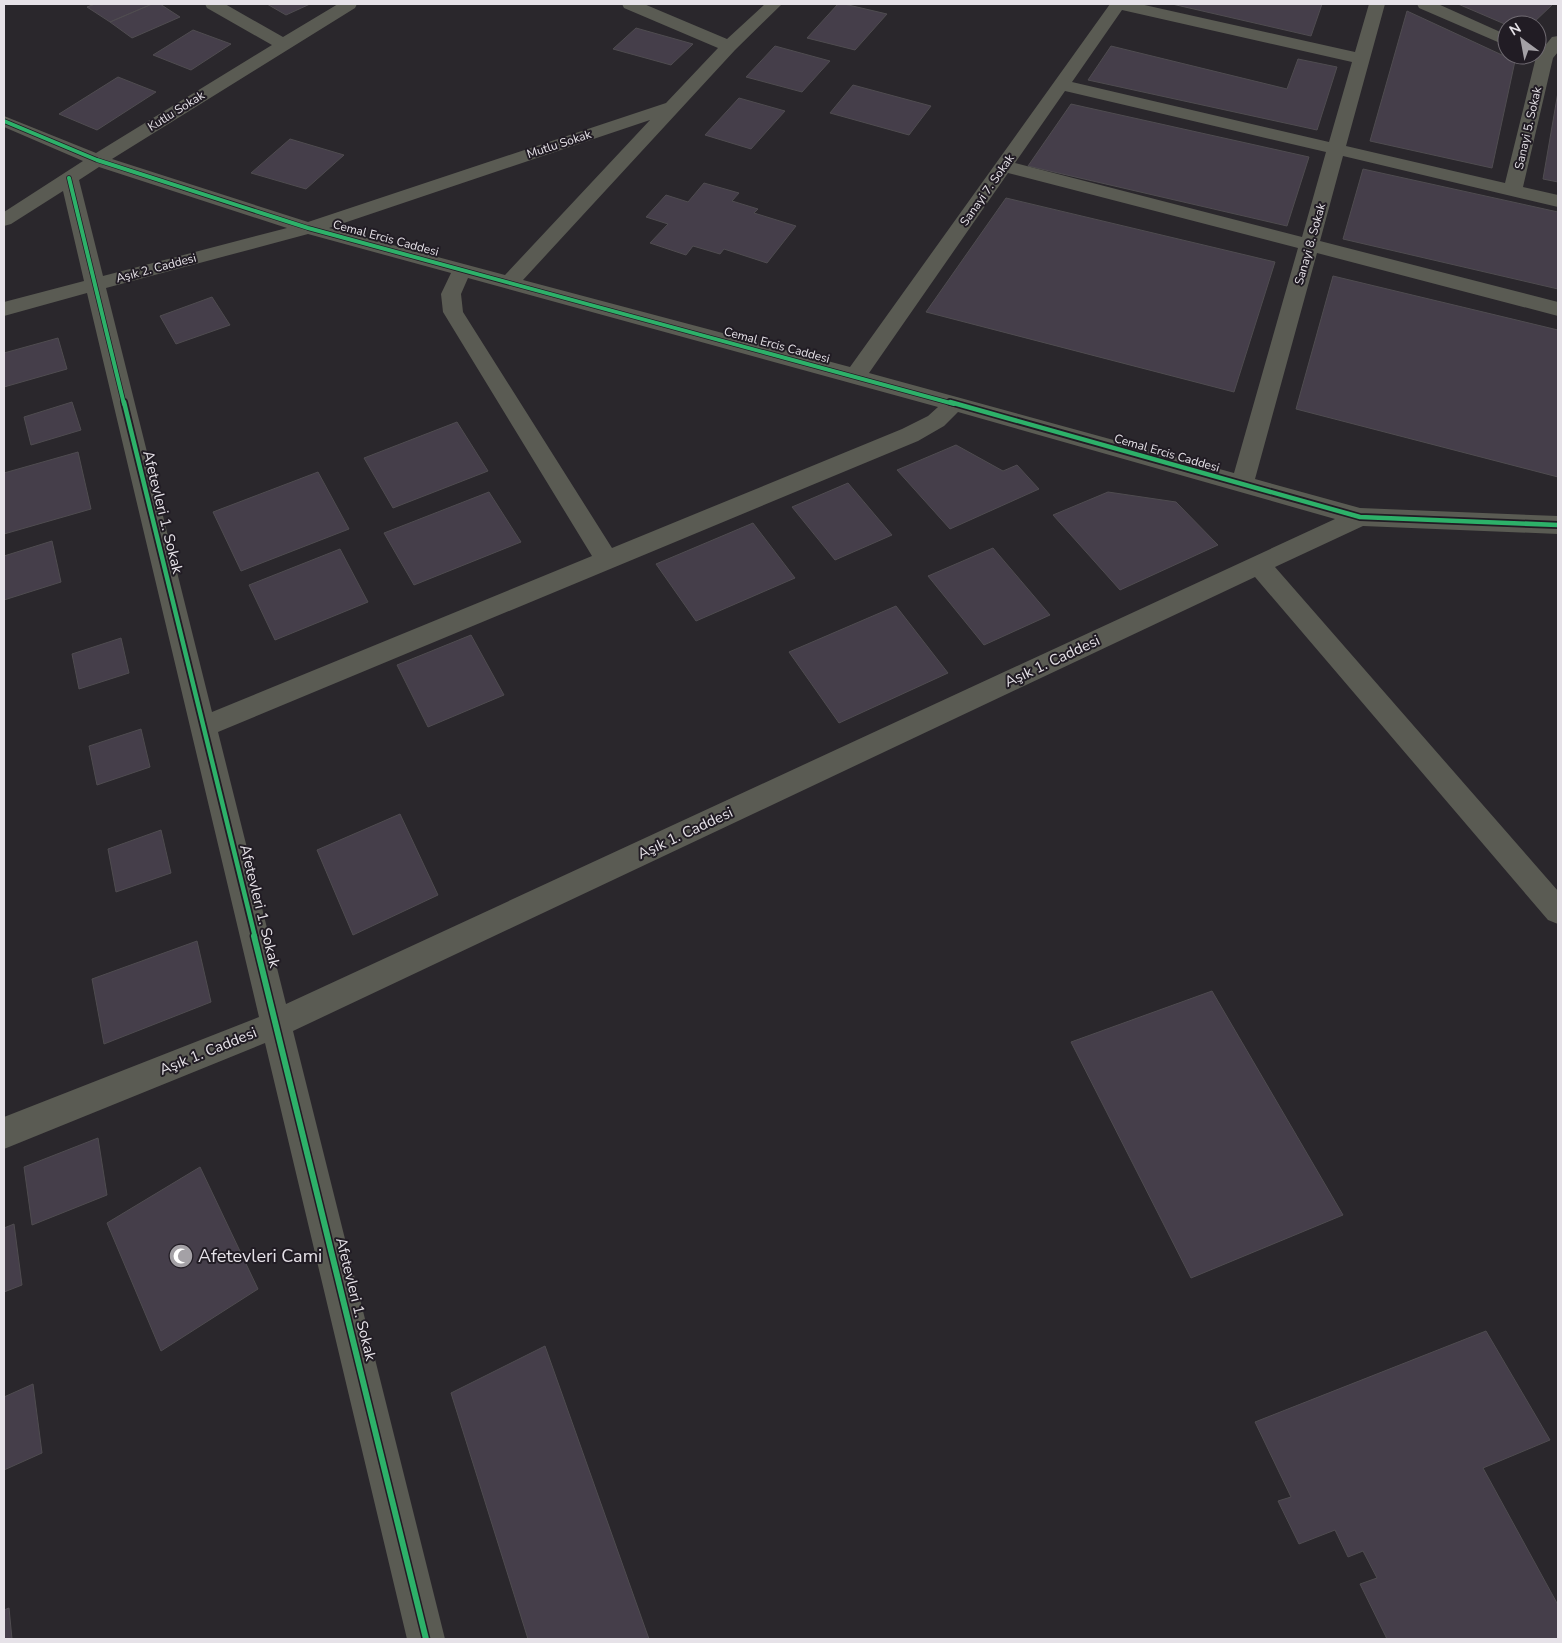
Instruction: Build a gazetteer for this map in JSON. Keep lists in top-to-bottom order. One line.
{"streets":{"street":["Kutlu Sokak","Sanayi 5. Sokak","Mutlu Sokak","Sanayi 7. Sokak","Cemal Ercis Caddesi","Sanayi 8. Sokak","Aşık 2. Caddesi","Afetevleri 1. Sokak","Aşık 1. Caddesi"]},"crossings":[["Kutlu Sokak","Cemal Ercis Caddesi"],["Kutlu Sokak","Afetevleri 1. Sokak"],["Mutlu Sokak","Cemal Ercis Caddesi"],["Mutlu Sokak","Aşık 2. Caddesi"],["Sanayi 7. Sokak","Cemal Ercis Caddesi"],["Cemal Ercis Caddesi","Sanayi 8. Sokak"],["Cemal Ercis Caddesi","Aşık 2. Caddesi"],["Cemal Ercis Caddesi","Aşık 1. Caddesi"],["Aşık 2. Caddesi","Afetevleri 1. Sokak"],["Afetevleri 1. Sokak","Aşık 1. Caddesi"]],"places":{"mosque":["Afetevleri Cami"]},"north":"top left"}
